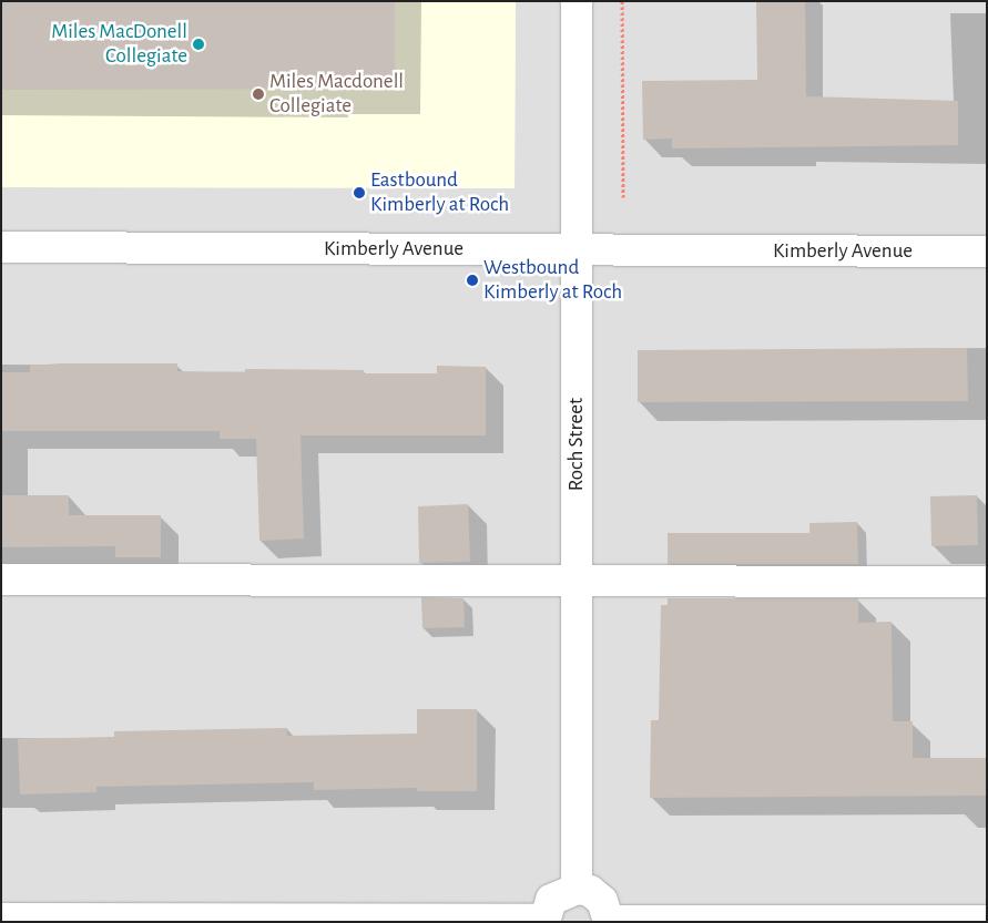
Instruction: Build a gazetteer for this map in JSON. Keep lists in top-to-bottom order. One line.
{"streets":{"street":["Kimberly Avenue","Roch Street"]},"crossings":[["Kimberly Avenue","Roch Street"]],"places":["Miles MacDonell Collegiate","Miles Macdonell Collegiate","Eastbound Kimberly at Roch","Westbound Kimberly at Roch"]}
